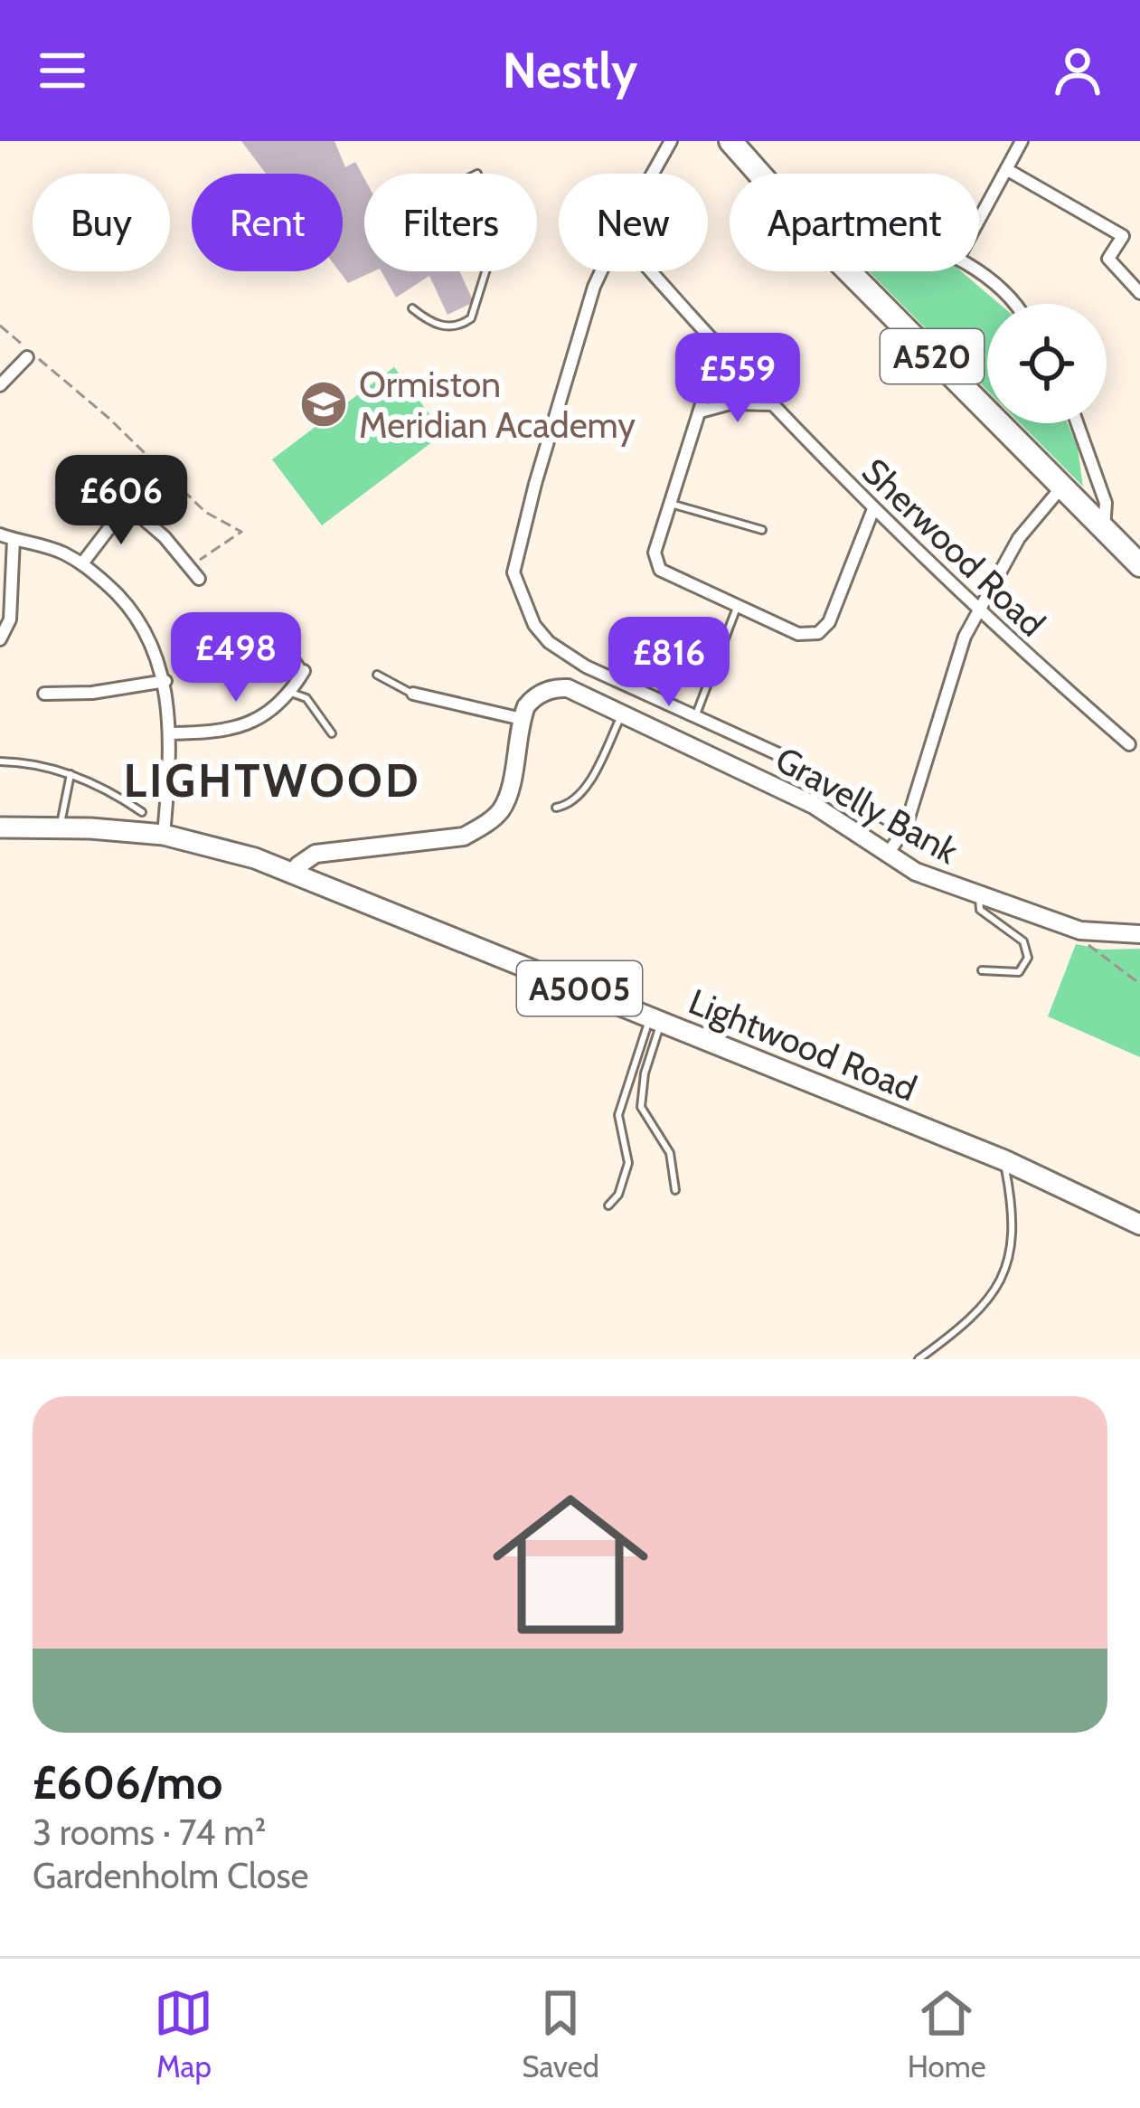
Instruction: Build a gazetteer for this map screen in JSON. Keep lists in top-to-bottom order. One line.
{"streets":{"highway":["A520"],"main road":["A5005","Lightwood Road"],"street":["Sherwood Road","Gravelly Bank"]},"districts":["LIGHTWOOD"],"places":{"school or university":["Ormiston Meridian Academy"]},"page":{"header":"Nestly","chip":["Buy","Rent","Filters","New","Apartment"],"price":["£559","£606","£498","£816"],"list":[{"name":"£606/mo","note":"3 rooms · 74 m² · Gardenholm Close"}],"tabs":["Map","Saved","Home"]}}
